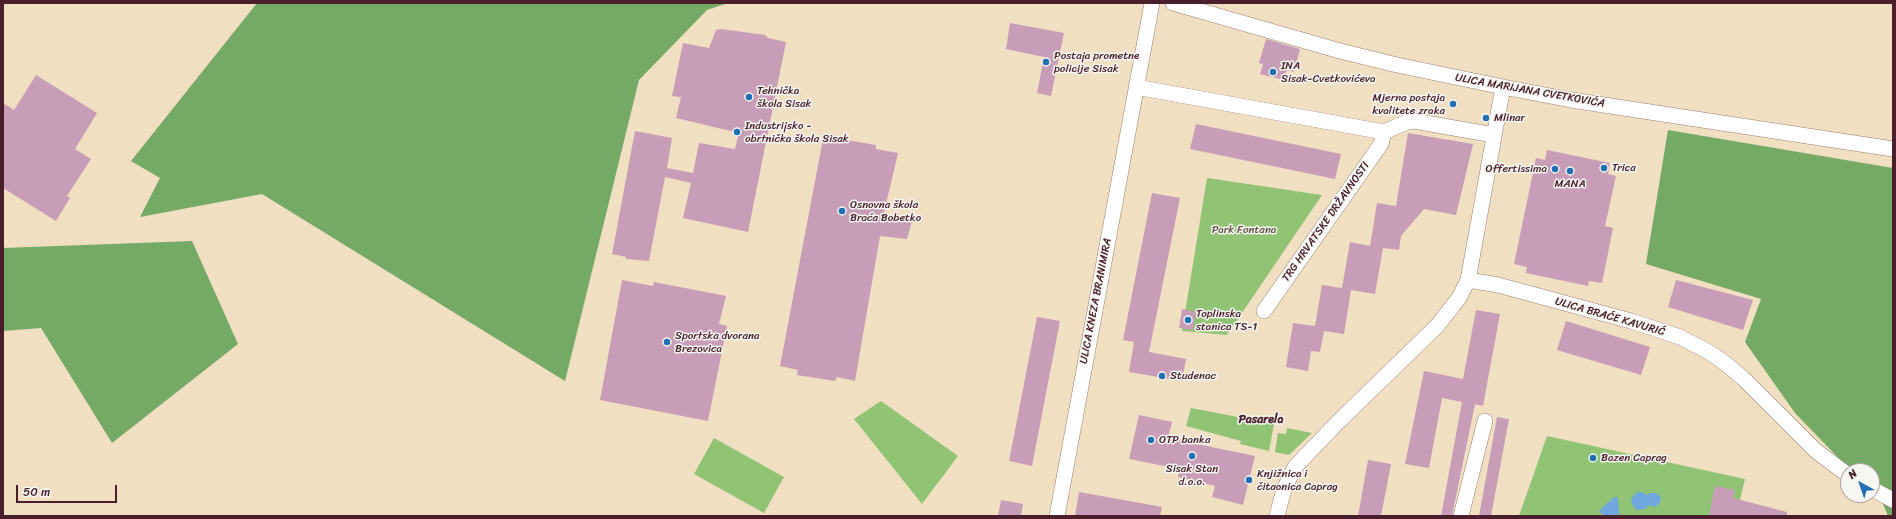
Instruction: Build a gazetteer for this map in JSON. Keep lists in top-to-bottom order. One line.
{"streets":{"street":["ULICA MARIJANA CVETKOVIĆA","TRG HRVATSKE DRŽAVNOSTI","ULICA KNEZA BRANIMIRA","ULICA BRAĆE KAVURIĆ"]},"districts":["Pasarela"],"parks":["Park Fontana"],"places":["Postaja prometne policije Sisak","INA Sisak-Cvetkovićeva","Tehnička škola Sisak","Mjerna postaja kvalitete zraka","Mlinar","Industrijsko - obrtnička škola Sisak","Trica","Offertissima","MANA","Osnovna škola Braća Bobetko","Toplinska stanica TS-1","Sportska dvorana Brezovica","Studenac","OTP banka","Sisak Stan d.o.o.","Bazen Caprag","Knjižnica i čitaonica Caprag"],"scale_bar":"50 m","north":"top left"}
